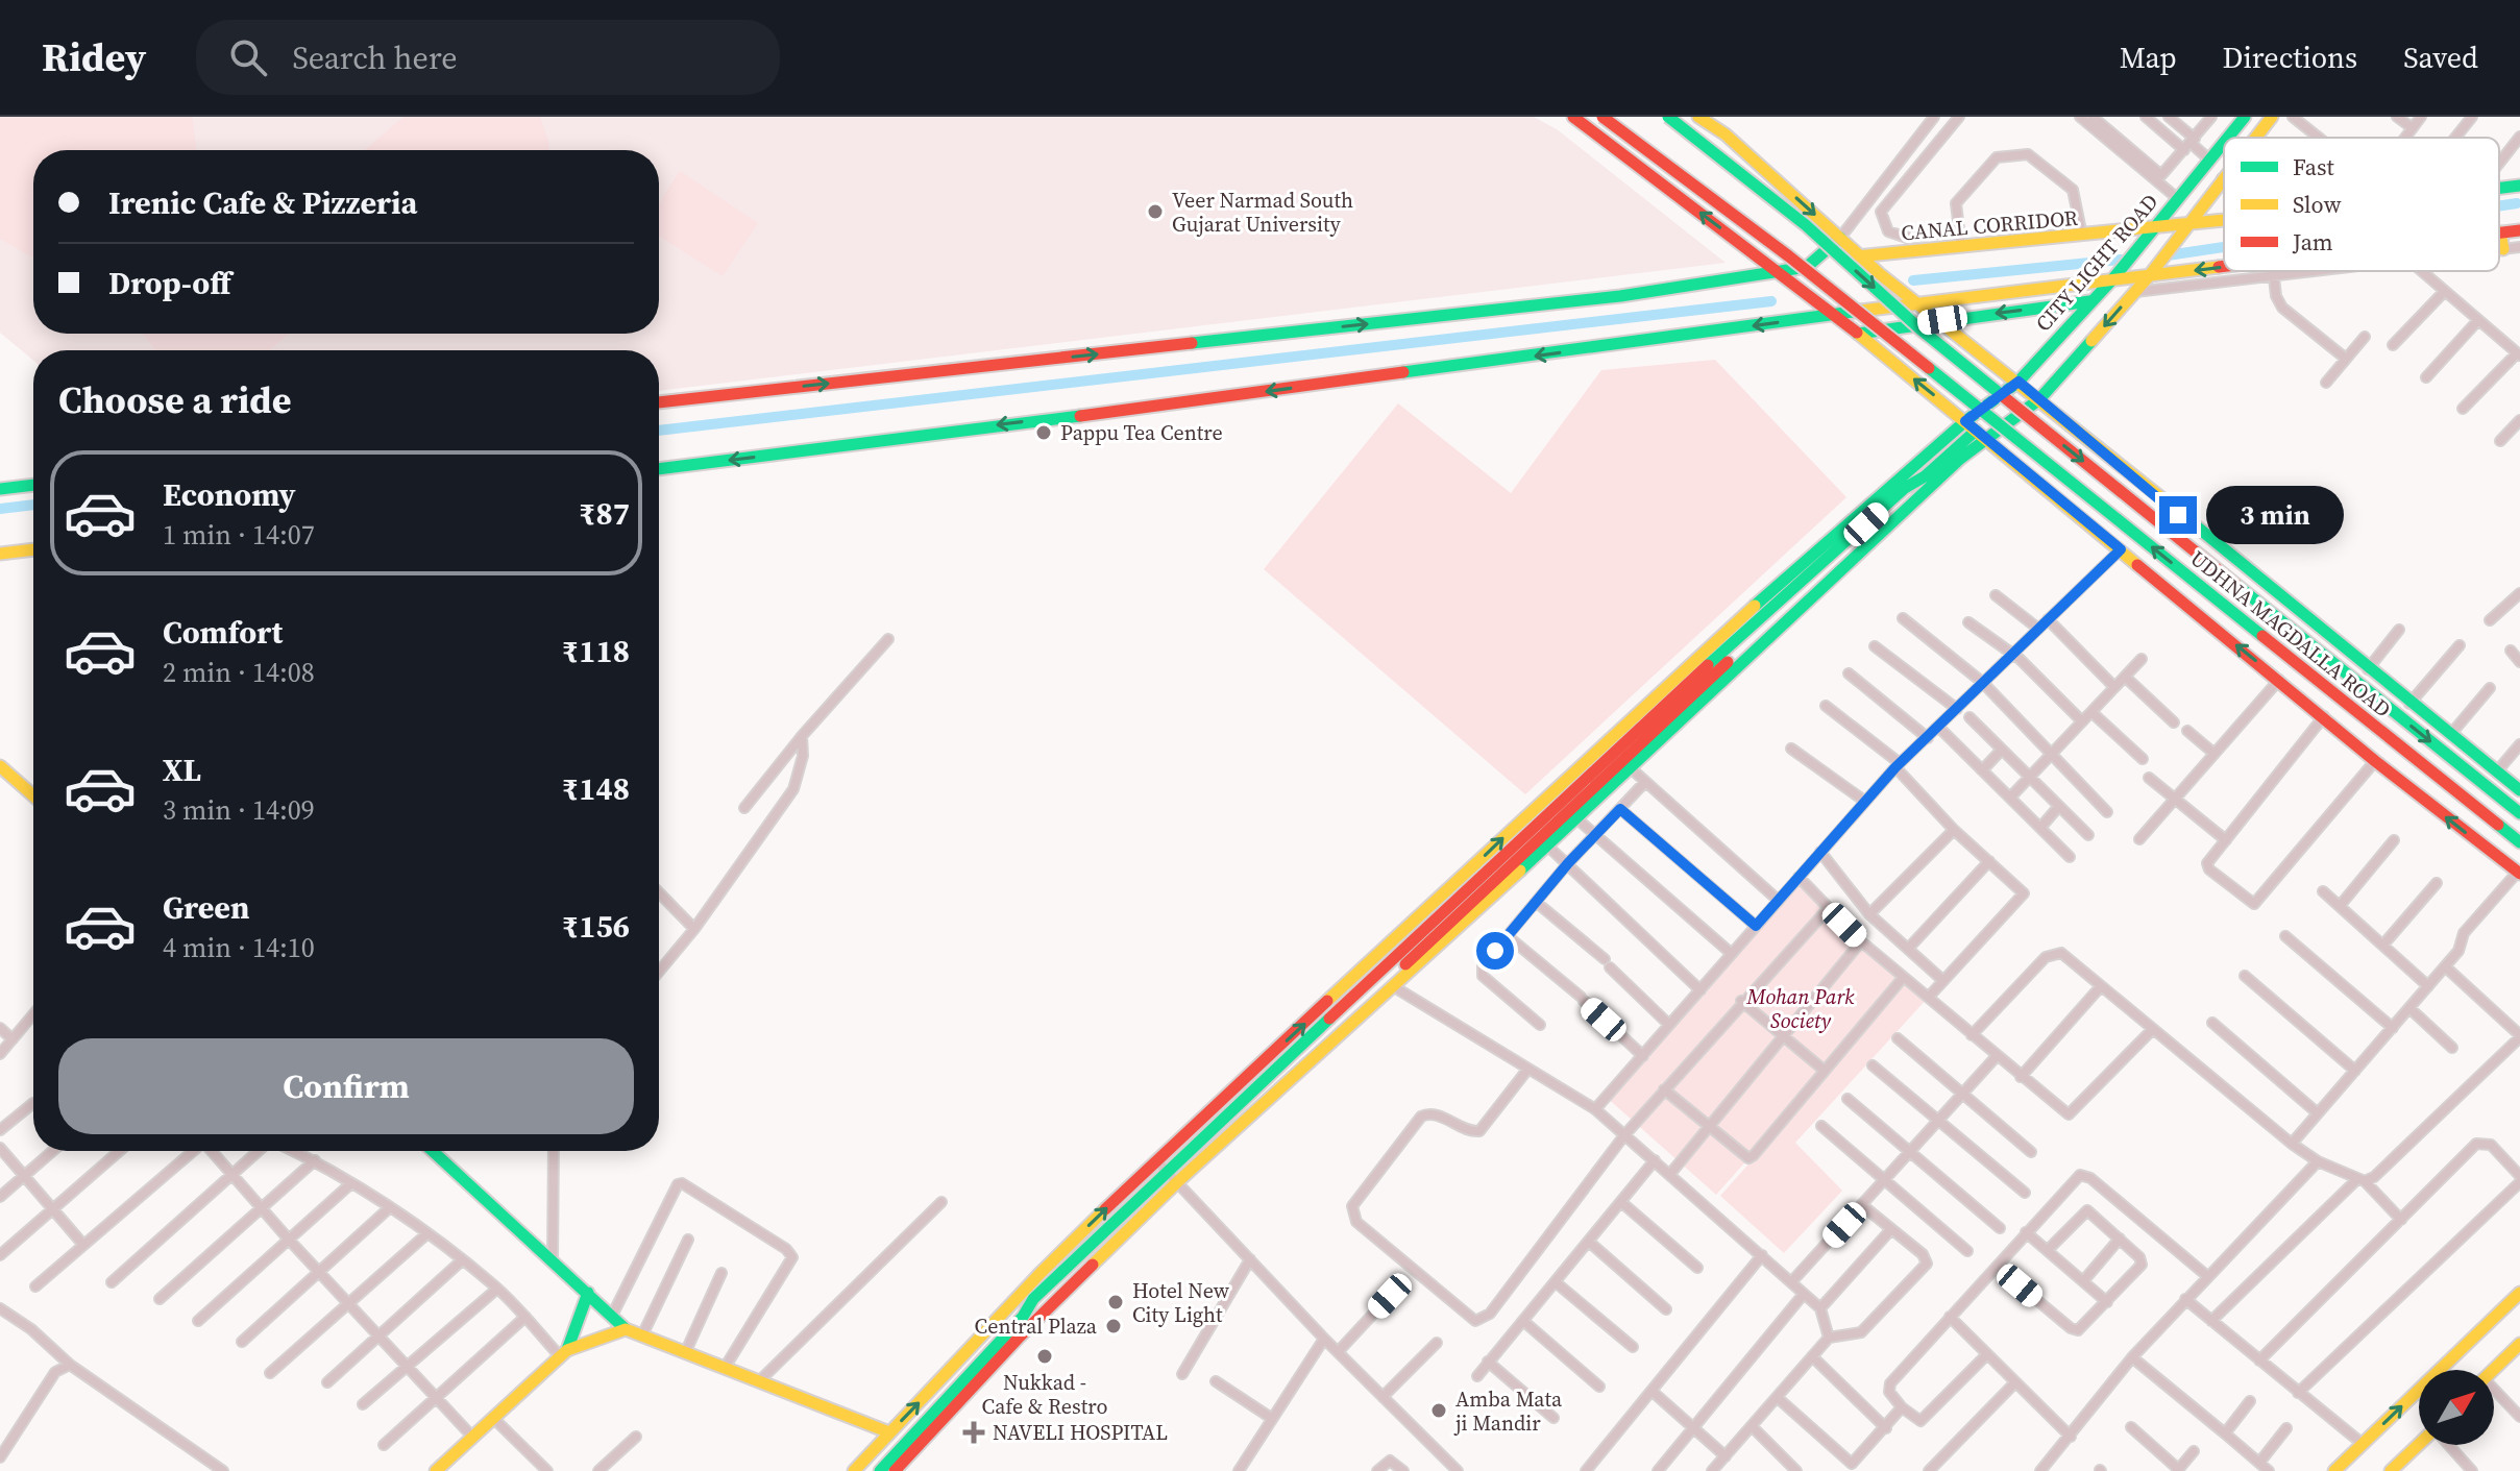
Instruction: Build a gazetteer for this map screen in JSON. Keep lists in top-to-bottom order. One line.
{"streets":{"street":["CANAL CORRIDOR","CITY LIGHT ROAD","UDHNA MAGDALLA ROAD"]},"crossings":[["CANAL CORRIDOR","CITY LIGHT ROAD"]],"parks":["Mohan Park Society"],"places":{"other":["Veer Narmad South Gujarat University","Pappu Tea Centre","Hotel New City Light","Central Plaza","Nukkad - Cafe & Restro","Amba Mata ji Mandir"],"health":["NAVELI HOSPITAL"]},"legend":["Fast","Slow","Jam"],"north":"top right","page":{"header":"Ridey","search":"Search here","nav":["Map","Directions","Saved"],"banner":["Irenic Cafe & Pizzeria","Drop-off"],"heading":"Choose a ride","list":[{"name":"Economy","note":"1 min · 14:07","value":"₹87"},{"name":"Comfort","note":"2 min · 14:08","value":"₹118"},{"name":"XL","note":"3 min · 14:09","value":"₹148"},{"name":"Green","note":"4 min · 14:10","value":"₹156"}],"bubble":"3 min","buttons":"Confirm"}}
